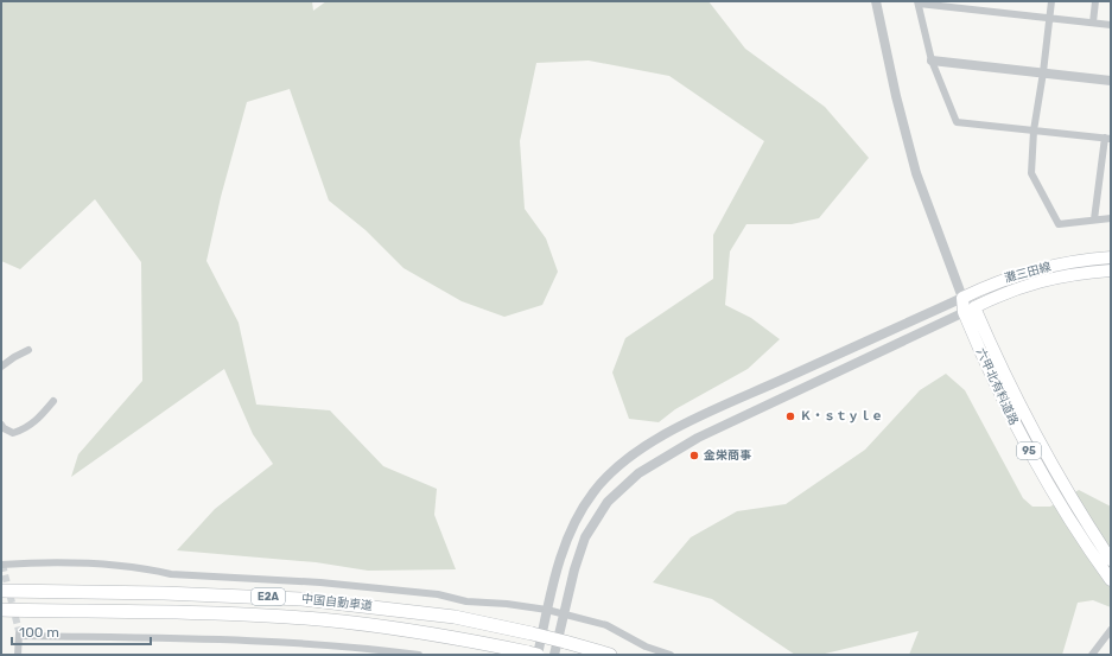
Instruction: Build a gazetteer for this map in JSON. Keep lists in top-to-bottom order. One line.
{"streets":{"highway":["E2A","中国自動車道"],"main road":["灘三田線","六甲北有料道路","95"]},"crossings":[["灘三田線","六甲北有料道路"],["灘三田線","95"],["六甲北有料道路","95"]],"places":["Ｋ・ｓｔｙｌｅ","金栄商事"],"scale_bar":"100 m"}
